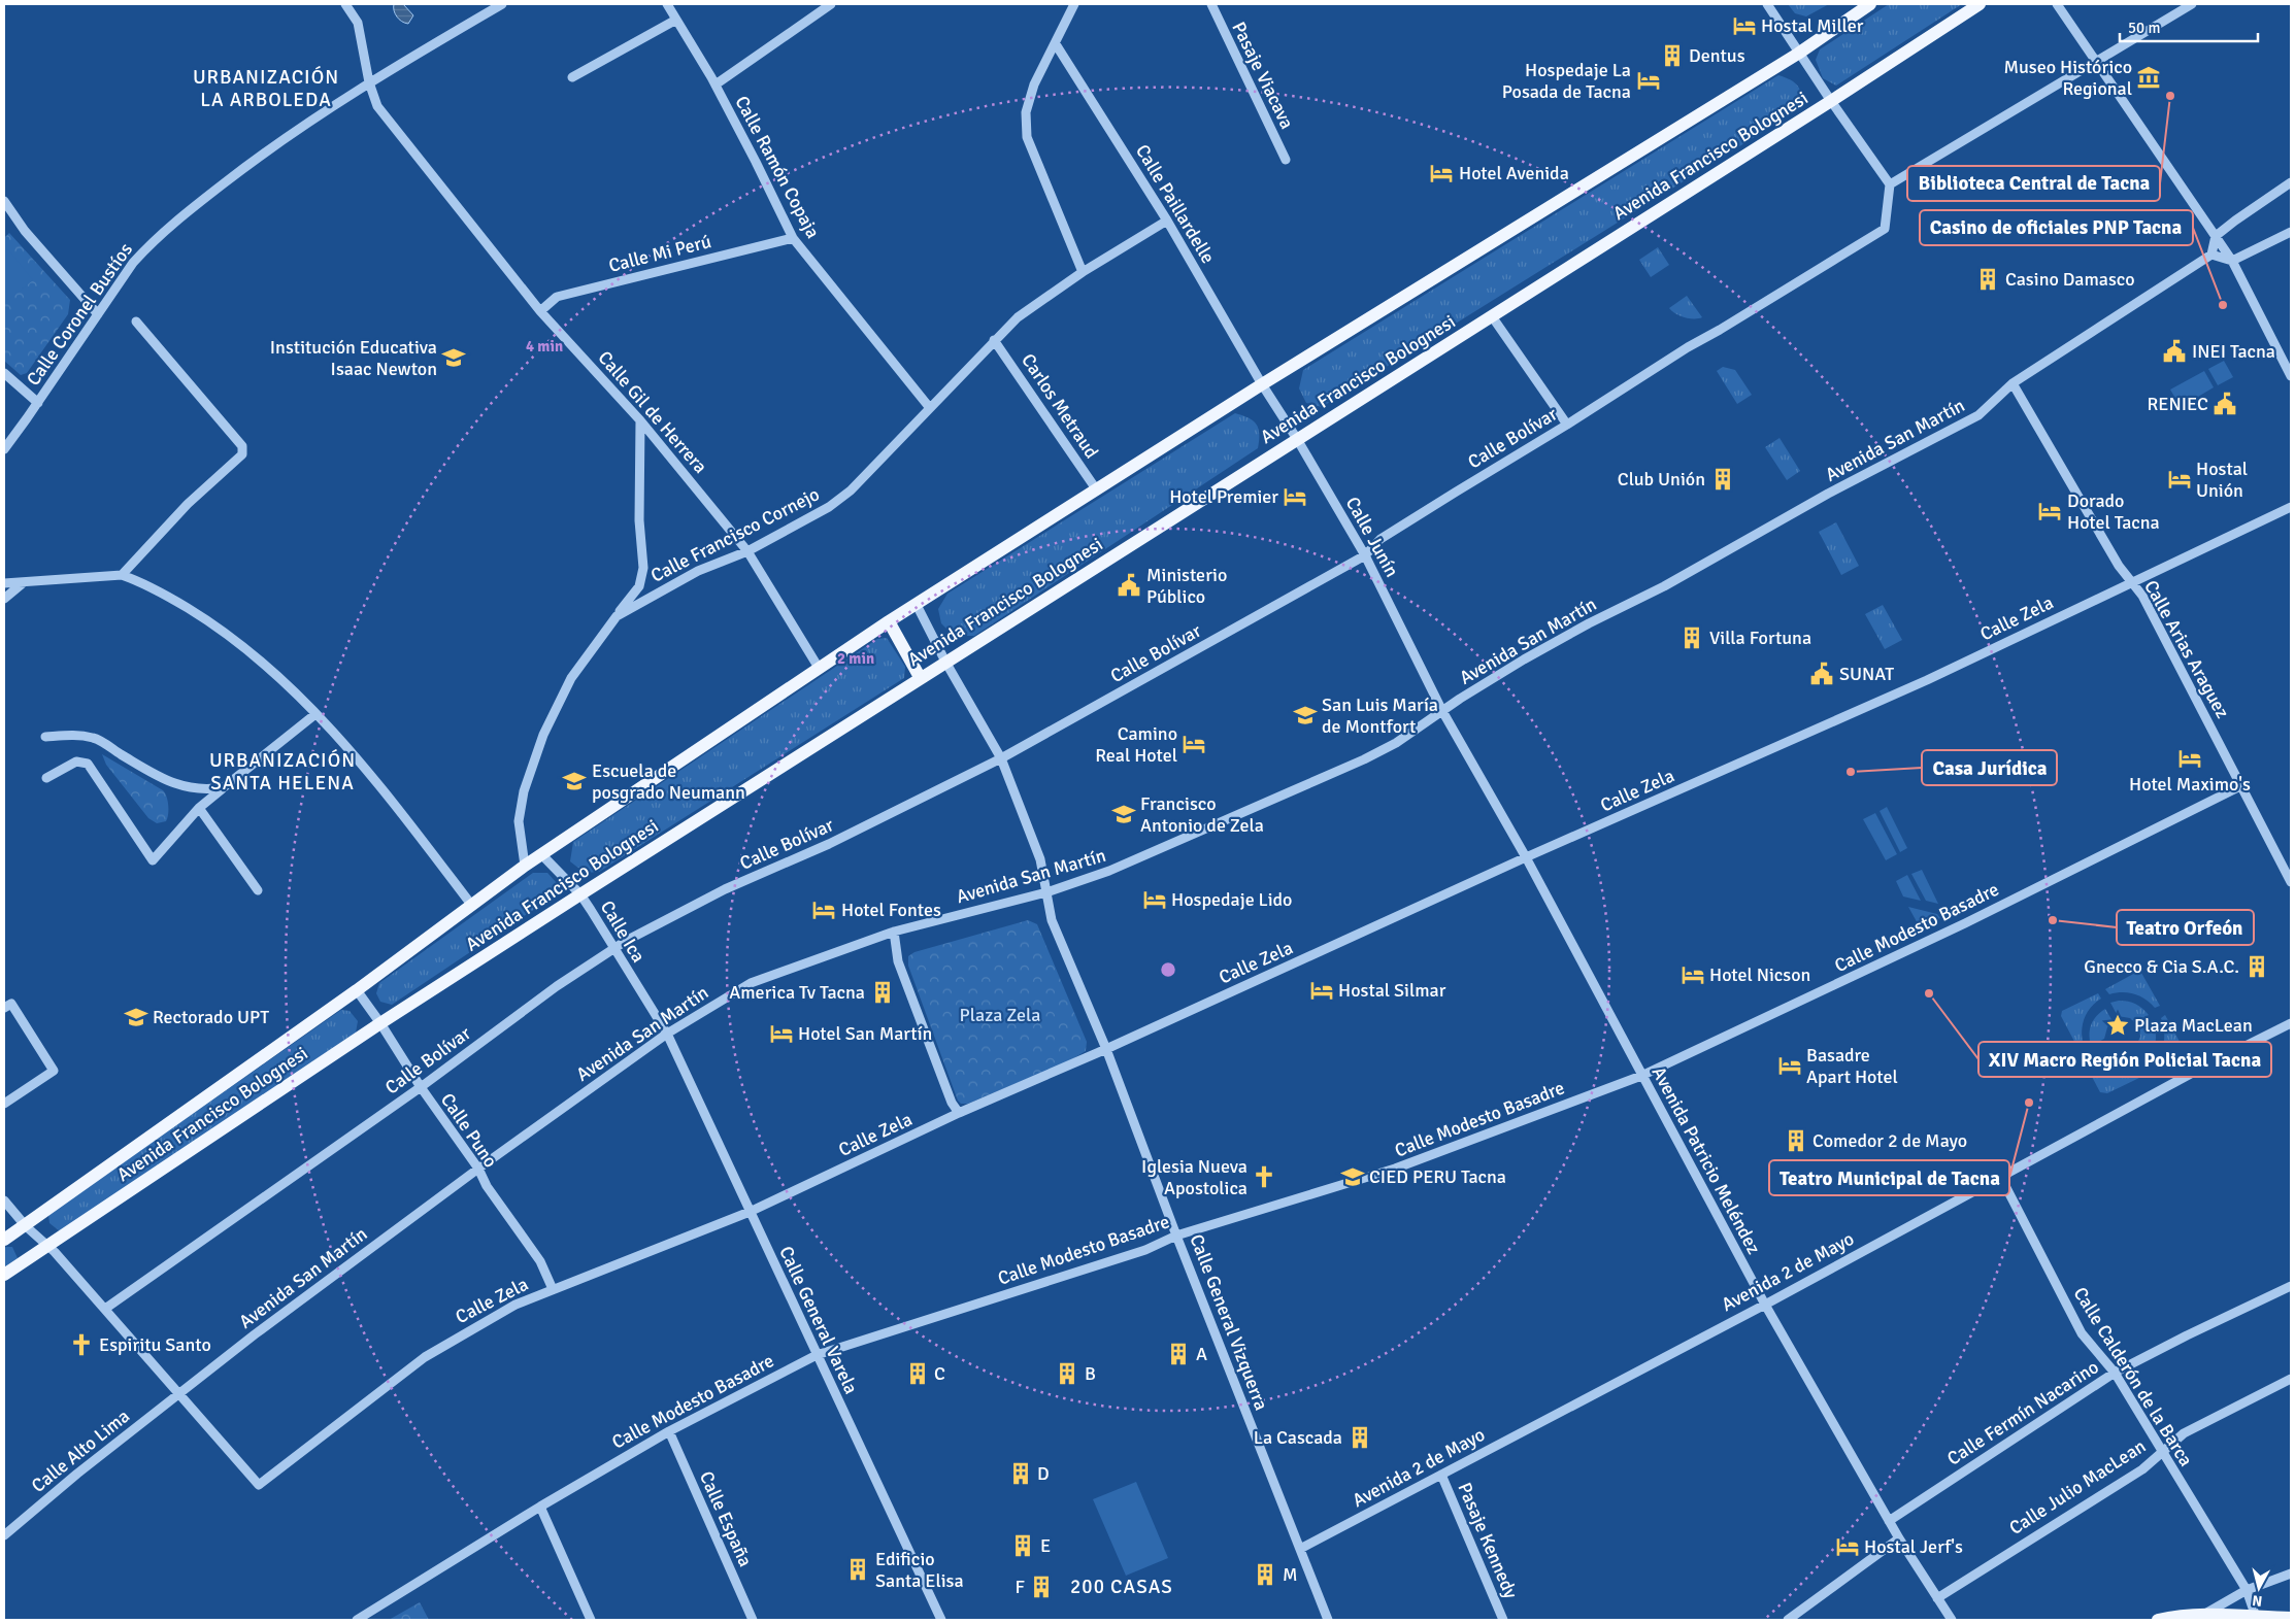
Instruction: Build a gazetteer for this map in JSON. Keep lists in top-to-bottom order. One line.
{"streets":{"main road":["Avenida Francisco Bolognesi"],"street":["Pasaje Viacava","Calle Ramón Copaja","Calle Paillardelle","Calle Mi Perú","Calle Coronel Bustíos","Carlos Metraud","Calle Gil de Herrera","Calle Bolívar","Avenida San Martín","Calle Francisco Cornejo","Calle Junín","Calle Zela","Calle Arias Araguez","Calle Modesto Basadre","Calle Ica","Calle Puno","Avenida Patricio Meléndez","Avenida 2 de Mayo","Calle General Varela","Calle General Vizquerra","Calle Calderón de la Barca","Calle Fermín Nacarino","Calle Alto Lima","Calle Julio MacLean","Calle España","Pasaje Kennedy"]},"crossings":[["Avenida Francisco Bolognesi","Calle Paillardelle"],["Avenida Francisco Bolognesi","Carlos Metraud"],["Avenida Francisco Bolognesi","Calle Gil de Herrera"],["Avenida Francisco Bolognesi","Calle Francisco Cornejo"],["Avenida Francisco Bolognesi","Calle Junín"],["Avenida Francisco Bolognesi","Calle Ica"],["Avenida Francisco Bolognesi","Calle Puno"],["Avenida Francisco Bolognesi","Calle General Vizquerra"],["Calle Ramón Copaja","Calle Mi Perú"],["Calle Ramón Copaja","Calle Francisco Cornejo"],["Calle Paillardelle","Calle Francisco Cornejo"],["Calle Paillardelle","Calle Junín"],["Calle Mi Perú","Calle Gil de Herrera"],["Calle Coronel Bustíos","Calle Gil de Herrera"],["Carlos Metraud","Calle Francisco Cornejo"],["Calle Gil de Herrera","Calle Francisco Cornejo"],["Calle Bolívar","Calle Junín"],["Calle Bolívar","Calle Ica"],["Calle Bolívar","Calle Puno"],["Calle Bolívar","Calle General Vizquerra"],["Avenida San Martín","Calle Junín"],["Avenida San Martín","Calle Zela"],["Avenida San Martín","Calle Arias Araguez"],["Avenida San Martín","Calle Ica"],["Avenida San Martín","Calle Puno"],["Avenida San Martín","Avenida Patricio Meléndez"],["Avenida San Martín","Calle General Varela"],["Avenida San Martín","Calle General Vizquerra"],["Avenida San Martín","Calle Alto Lima"],["Calle Junín","Avenida Patricio Meléndez"],["Calle Zela","Calle Arias Araguez"],["Calle Zela","Calle Puno"],["Calle Zela","Avenida Patricio Meléndez"],["Calle Zela","Calle General Varela"],["Calle Zela","Calle General Vizquerra"],["Calle Zela","Calle Alto Lima"],["Calle Arias Araguez","Calle Modesto Basadre"],["Calle Modesto Basadre","Avenida Patricio Meléndez"],["Calle Modesto Basadre","Calle General Varela"],["Calle Modesto Basadre","Calle General Vizquerra"],["Calle Modesto Basadre","Calle España"],["Calle Ica","Calle General Varela"],["Avenida Patricio Meléndez","Avenida 2 de Mayo"],["Avenida Patricio Meléndez","Calle Fermín Nacarino"],["Avenida Patricio Meléndez","Calle Julio MacLean"],["Avenida 2 de Mayo","Calle General Vizquerra"],["Avenida 2 de Mayo","Calle Calderón de la Barca"],["Avenida 2 de Mayo","Pasaje Kennedy"],["Calle Calderón de la Barca","Calle Fermín Nacarino"],["Calle Calderón de la Barca","Calle Julio MacLean"]],"districts":["URBANIZACIÓN LA ARBOLEDA","URBANIZACIÓN SANTA HELENA","200 CASAS"],"parks":["Plaza Zela"],"places":{"hotel":["Hostal Miller","Hospedaje La Posada de Tacna","Hotel Avenida","Hostal Unión","Hotel Premier","Dorado Hotel Tacna","Camino Real Hotel","Hotel Maximo's","Hospedaje Lido","Hotel Fontes","Hotel Nicson","Hostal Silmar","Hotel San Martín","Basadre Apart Hotel","Hostal Jerf's"],"building":["Dentus","Casino Damasco","Club Unión","Villa Fortuna","Gnecco & Cia S.A.C.","America Tv Tacna","Comedor 2 de Mayo","A","C","B","La Cascada","D","E","Edificio Santa Elisa","M","F"],"museum":["Museo Histórico Regional"],"other":["Biblioteca Central de Tacna","Casino de oficiales PNP Tacna","Casa Jurídica","Teatro Orfeón","XIV Macro Región Policial Tacna","Teatro Municipal de Tacna"],"public building":["INEI Tacna","RENIEC","Ministerio Público","SUNAT"],"school or university":["Institución Educativa Isaac Newton","San Luis María de Montfort","Escuela de posgrado Neumann","Francisco Antonio de Zela","Rectorado UPT","CIED PERU Tacna"],"place":["Plaza MacLean"],"church":["Iglesia Nueva Apostolica","Espiritu Santo"]},"scale_bar":"50 m","north":"bottom","rings":["4 min","2 min"]}
